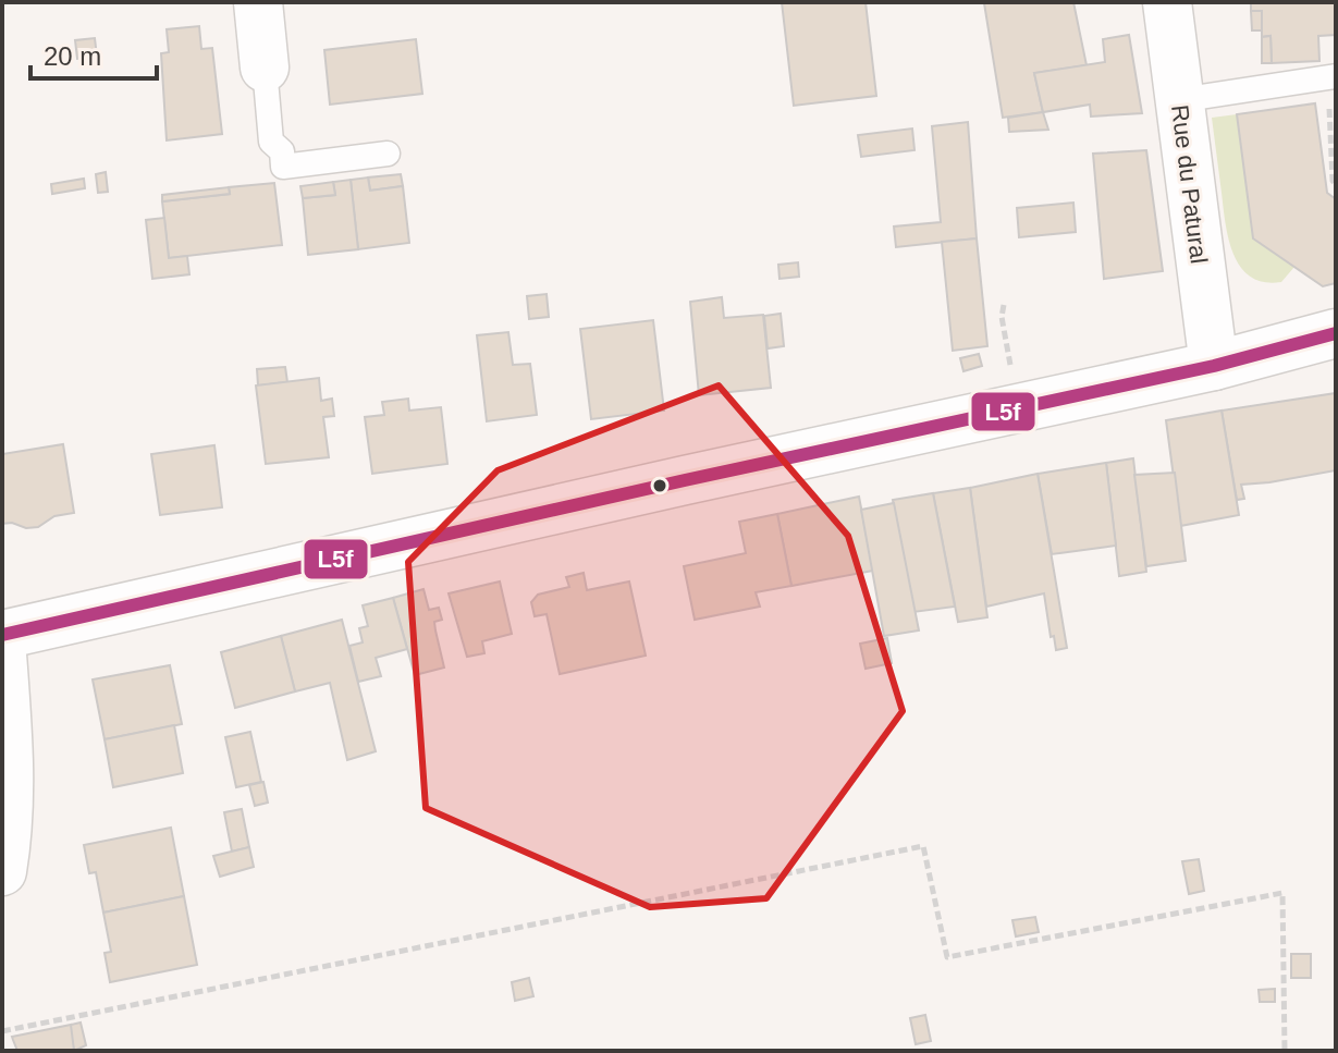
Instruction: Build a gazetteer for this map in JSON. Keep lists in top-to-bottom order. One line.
{"streets":{"main road":["Rue du Patural"]},"lines":["transit line L5f"],"scale_bar":"20 m"}
